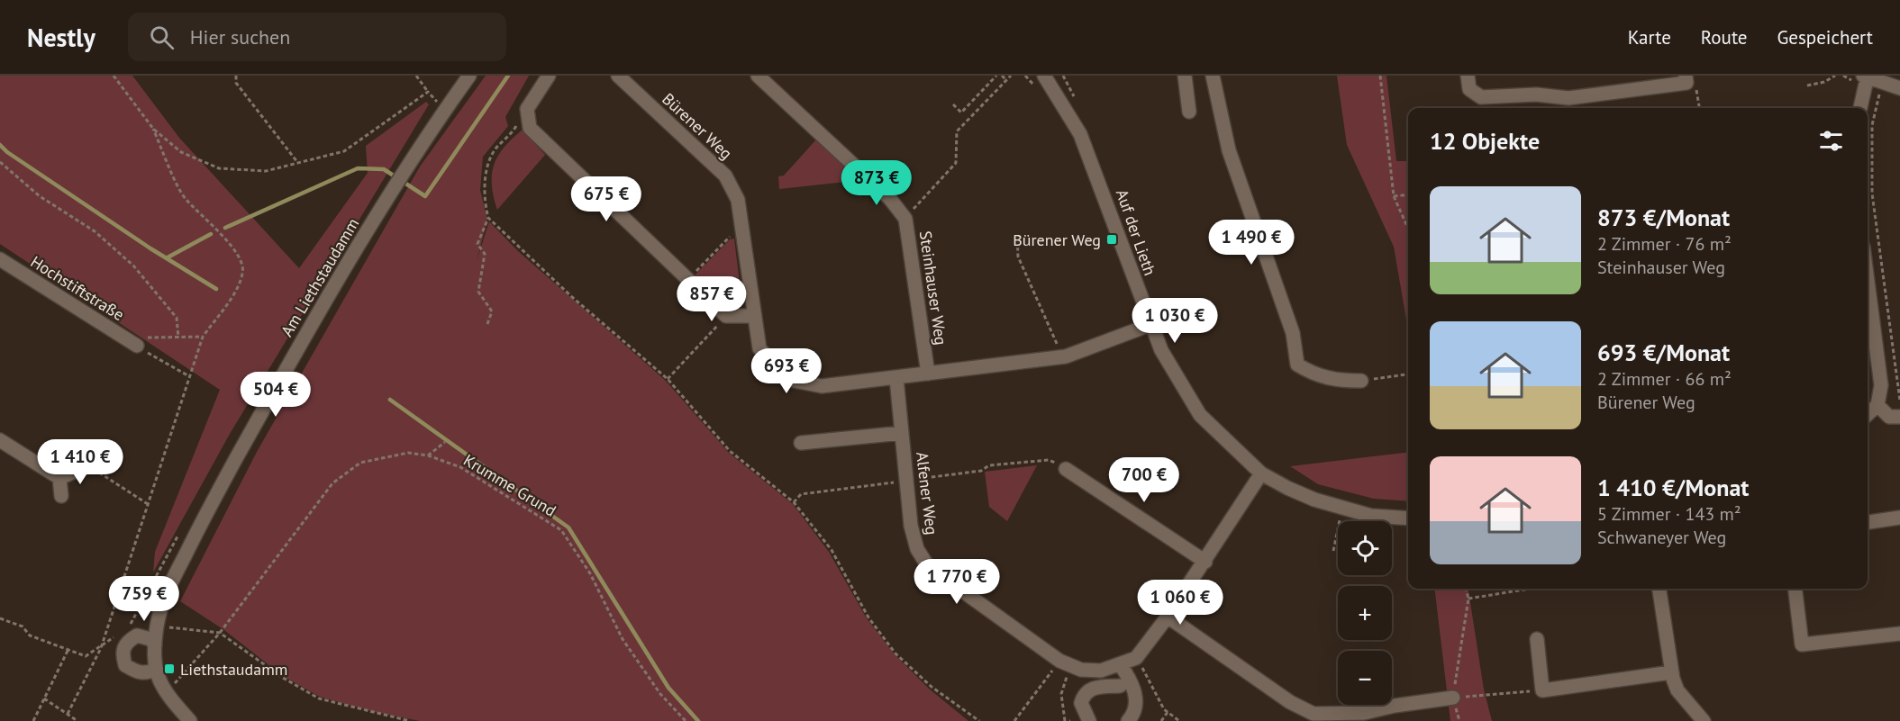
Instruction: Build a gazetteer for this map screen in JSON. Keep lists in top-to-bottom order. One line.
{"streets":{"street":["Bürener Weg","Auf der Lieth","Am Liethstaudamm","Hochstiftstraße","Steinhauser Weg","Alfener Weg"],"path":["Krumme Grund"]},"crossings":[["Bürener Weg","Auf der Lieth"],["Bürener Weg","Steinhauser Weg"],["Bürener Weg","Alfener Weg"],["Auf der Lieth","Alfener Weg"]],"places":{"transit":["Bürener Weg","Liethstaudamm"]},"page":{"header":"Nestly","search":"Hier suchen","nav":["Karte","Route","Gespeichert"],"heading":"12 Objekte","price":["873 €","675 €","1 490 €","857 €","1 030 €","693 €","504 €","1 410 €","700 €","1 770 €","759 €","1 060 €"],"list":[{"name":"873 €/Monat","note":"2 Zimmer · 76 m² · Steinhauser Weg"},{"name":"693 €/Monat","note":"2 Zimmer · 66 m² · Bürener Weg"},{"name":"1 410 €/Monat","note":"5 Zimmer · 143 m² · Schwaneyer Weg"}],"map_buttons":["+","−"]}}
